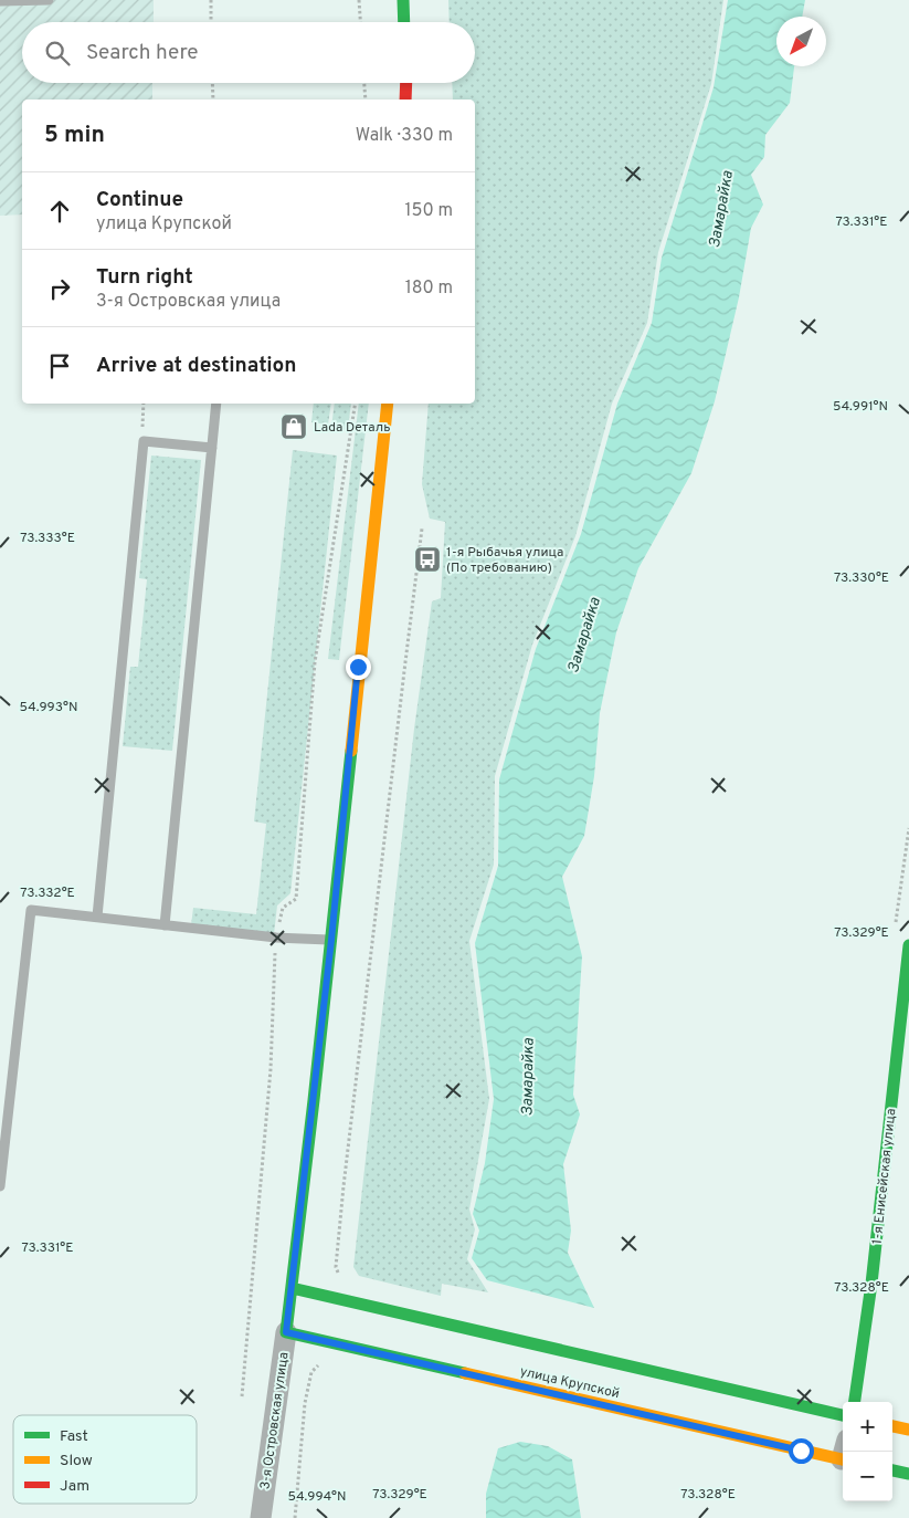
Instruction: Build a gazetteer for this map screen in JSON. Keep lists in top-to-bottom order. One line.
{"streets":{"main road":["1-я Енисейская улица","улица Крупской","3-я Островская улица"]},"crossings":[["улица Крупской","3-я Островская улица"]],"water":["Замарайка"],"places":{"shop":["Lada Dеталь"],"bus stop":["1-я Рыбачья улица (По требованию)"]},"legend":["Fast","Slow","Jam"],"north":"bottom left","page":{"search":"Search here","heading":["5 min","Walk · 330 m"],"list":[["Continue","улица Крупской","150 m"],["Turn right","3-я Островская улица","180 m"],"Arrive at destination"],"map_buttons":["+","−"]},"coordinates":["73.331°E","54.991°N","73.333°E","73.330°E","54.993°N","73.332°E","73.329°E","73.328°E","54.994°N"]}
